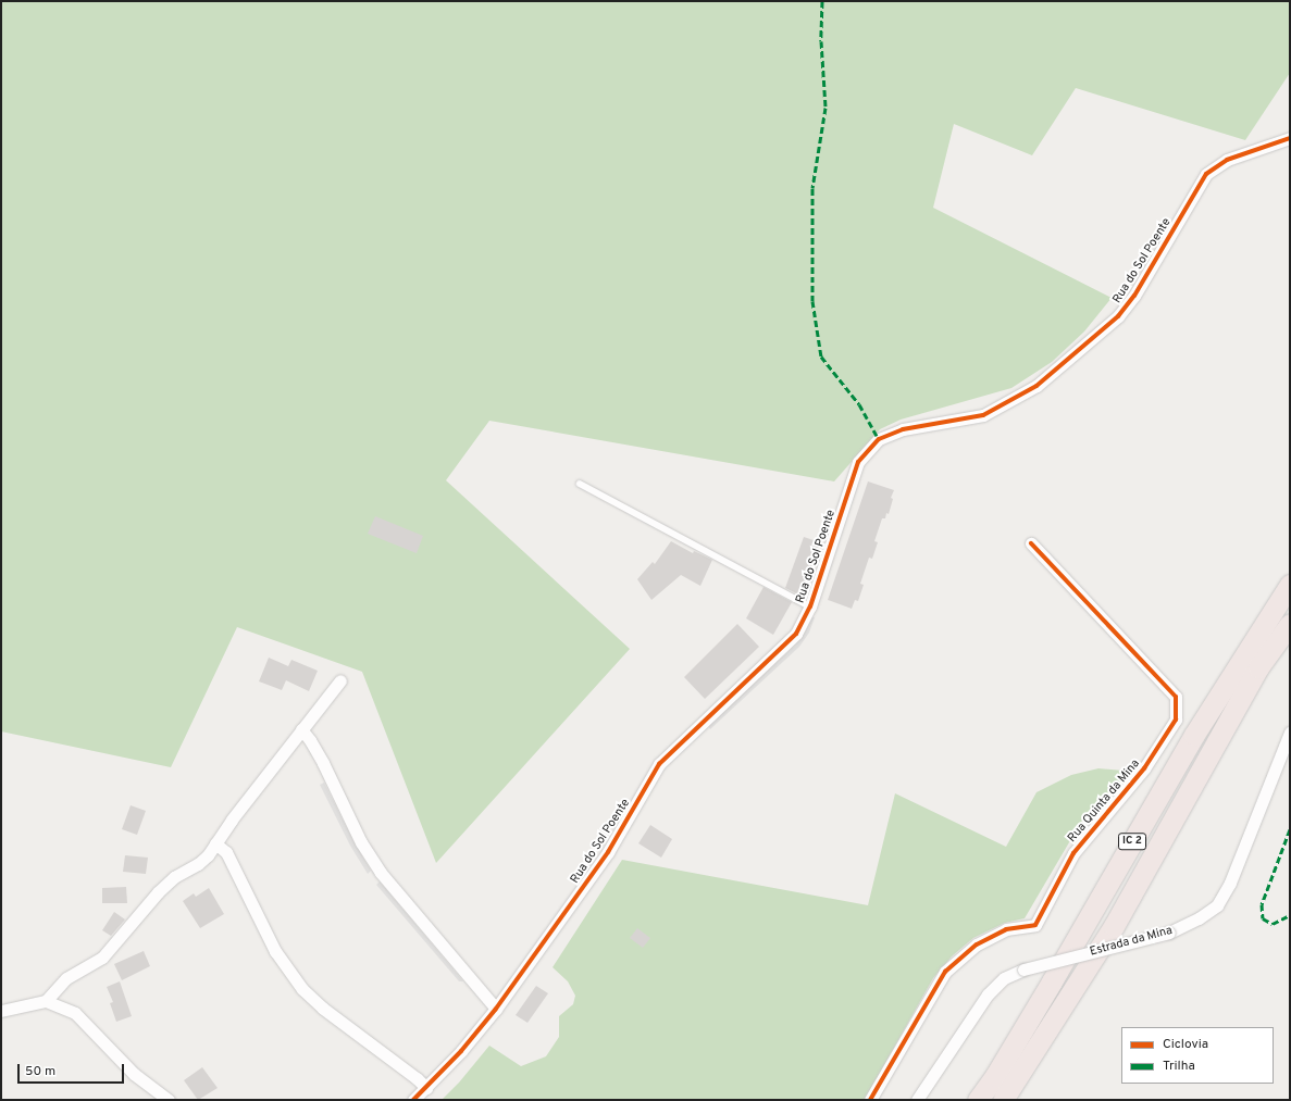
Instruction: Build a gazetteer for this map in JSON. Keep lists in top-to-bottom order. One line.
{"streets":{"highway":["IC 2"],"street":["Rua do Sol Poente","Rua Quinta da Mina","Estrada da Mina"]},"legend":["Ciclovia","Trilha"],"scale_bar":"50 m"}
